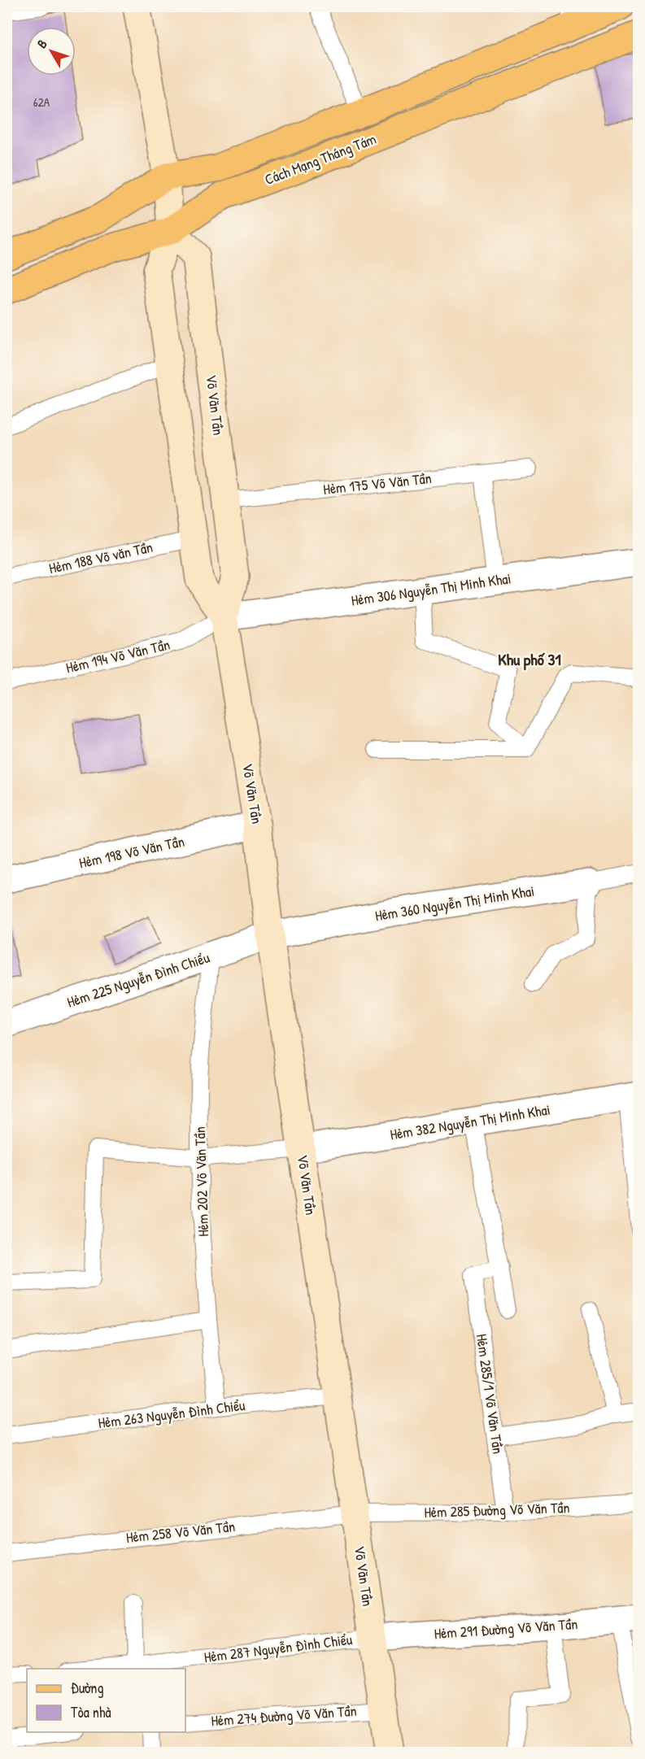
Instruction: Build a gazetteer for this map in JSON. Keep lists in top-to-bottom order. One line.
{"streets":{"main road":["Cách Mạng Tháng Tám"],"street":["Võ Văn Tần","Hẻm 306 Nguyễn Thị Minh Khai","Hẻm 198 Võ Văn Tần","Hẻm 360 Nguyễn Thị Minh Khai","Hẻm 225 Nguyễn Ðình Chiểu","Hẻm 382 Nguyễn Thị Minh Khai","Hẻm 291 Đường Võ Văn Tần"],"lane":["Hẻm 175 Võ Văn Tần","Hẻm 188 Võ văn Tần","Hẻm 194 Võ Văn Tần","Hẻm 202 Võ Văn Tần","Hẻm 285/1 Võ Văn Tần","Hẻm 263 Nguyễn Ðình Chiểu","Hẻm 285 Đường Võ Văn Tần","Hẻm 258 Võ Văn Tần","Hẻm 287 Nguyễn Ðình Chiểu","Hẻm 274 Đường Võ Văn Tần"]},"crossings":[["Cách Mạng Tháng Tám","Võ Văn Tần"],["Võ Văn Tần","Hẻm 175 Võ Văn Tần"],["Võ Văn Tần","Hẻm 188 Võ văn Tần"],["Võ Văn Tần","Hẻm 306 Nguyễn Thị Minh Khai"],["Võ Văn Tần","Hẻm 194 Võ Văn Tần"],["Võ Văn Tần","Hẻm 198 Võ Văn Tần"],["Võ Văn Tần","Hẻm 360 Nguyễn Thị Minh Khai"],["Võ Văn Tần","Hẻm 225 Nguyễn Ðình Chiểu"],["Võ Văn Tần","Hẻm 382 Nguyễn Thị Minh Khai"],["Võ Văn Tần","Hẻm 263 Nguyễn Ðình Chiểu"],["Võ Văn Tần","Hẻm 285 Đường Võ Văn Tần"],["Võ Văn Tần","Hẻm 258 Võ Văn Tần"],["Võ Văn Tần","Hẻm 291 Đường Võ Văn Tần"],["Võ Văn Tần","Hẻm 287 Nguyễn Ðình Chiểu"],["Võ Văn Tần","Hẻm 274 Đường Võ Văn Tần"],["Hẻm 306 Nguyễn Thị Minh Khai","Hẻm 194 Võ Văn Tần"],["Hẻm 360 Nguyễn Thị Minh Khai","Hẻm 225 Nguyễn Ðình Chiểu"],["Hẻm 225 Nguyễn Ðình Chiểu","Hẻm 202 Võ Văn Tần"],["Hẻm 202 Võ Văn Tần","Hẻm 263 Nguyễn Ðình Chiểu"],["Hẻm 285/1 Võ Văn Tần","Hẻm 285 Đường Võ Văn Tần"],["Hẻm 285 Đường Võ Văn Tần","Hẻm 258 Võ Văn Tần"],["Hẻm 291 Đường Võ Văn Tần","Hẻm 287 Nguyễn Ðình Chiểu"]],"districts":["Khu phố 31"],"house_numbers":["62A"],"legend":["Đường","Tòa nhà"],"north":"top left"}
